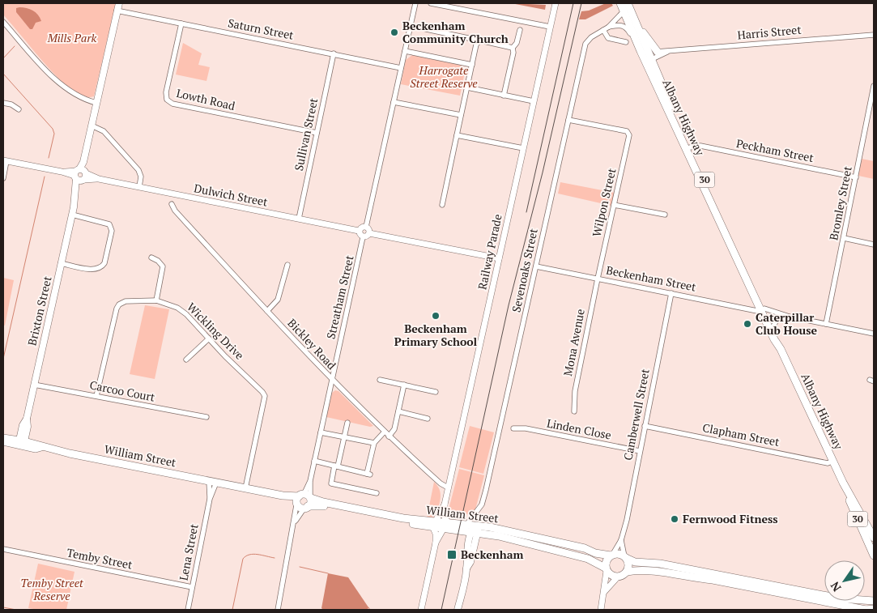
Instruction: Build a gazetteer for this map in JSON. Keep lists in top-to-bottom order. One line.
{"streets":{"main road":["Albany Highway","30","Brixton Street","William Street"],"street":["Saturn Street","Harris Street","Lowth Road","Sullivan Street","Peckham Street","Dulwich Street","Wilpon Street","Bromley Street","Railway Parade","Sevenoaks Street","Beckenham Street","Streatham Street","Wickling Drive","Mona Avenue","Bickley Road","Carcoo Court","Camberwell Street","Linden Close","Clapham Street","Lena Street","Temby Street"]},"crossings":[["Saturn Street","Lowth Road"],["Saturn Street","Sullivan Street"],["Saturn Street","Brixton Street"],["Harris Street","Albany Highway"],["Lowth Road","Sullivan Street"],["Albany Highway","Peckham Street"],["Albany Highway","Sevenoaks Street"],["Albany Highway","Beckenham Street"],["Albany Highway","Clapham Street"],["Sullivan Street","Dulwich Street"],["Peckham Street","Bromley Street"],["Dulwich Street","Streatham Street"],["Dulwich Street","Brixton Street"],["Wilpon Street","Sevenoaks Street"],["Wilpon Street","Beckenham Street"],["Wilpon Street","Mona Avenue"],["Bromley Street","Beckenham Street"],["Railway Parade","Bickley Road"],["Railway Parade","William Street"],["Sevenoaks Street","Beckenham Street"],["Sevenoaks Street","William Street"],["Beckenham Street","Mona Avenue"],["Beckenham Street","Camberwell Street"],["Streatham Street","Bickley Road"],["Streatham Street","William Street"],["Brixton Street","Carcoo Court"],["Brixton Street","William Street"],["Wickling Drive","Carcoo Court"],["Wickling Drive","William Street"],["Camberwell Street","Linden Close"],["Camberwell Street","Clapham Street"],["Camberwell Street","William Street"],["William Street","Lena Street"],["Lena Street","Temby Street"]],"parks":["Mills Park","Harrogate Street Reserve","Temby Street Reserve"],"places":{"other":["Beckenham Community Church","Beckenham Primary School","Caterpillar Club House","Fernwood Fitness"],"transit":["Beckenham"]},"north":"bottom left"}
